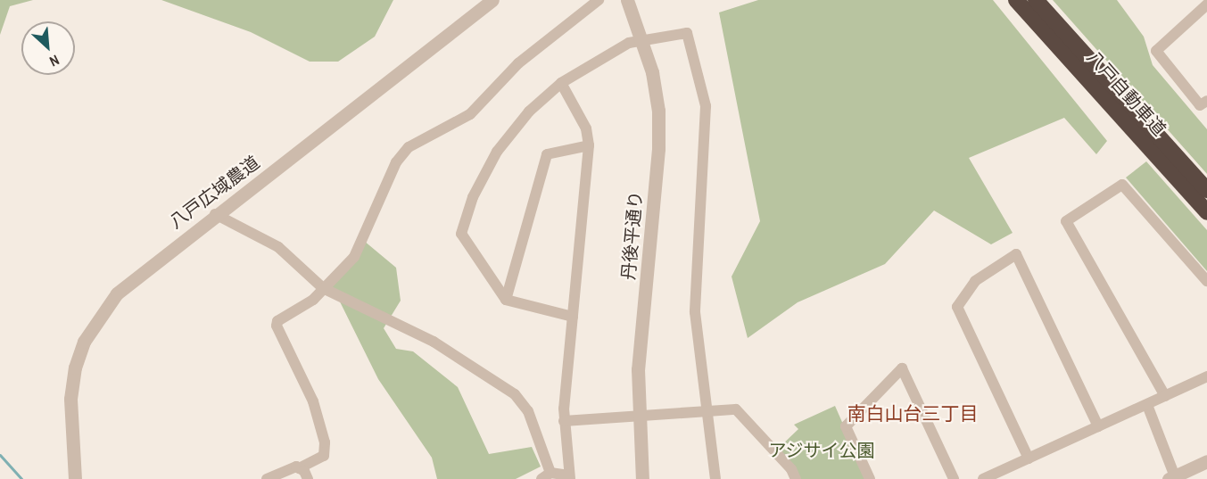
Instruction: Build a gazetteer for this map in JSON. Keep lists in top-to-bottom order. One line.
{"streets":{"highway":["八戸自動車道"],"street":["八戸広域農道","丹後平通り"]},"districts":["南白山台三丁目"],"parks":["アジサイ公園"],"north":"bottom right"}
